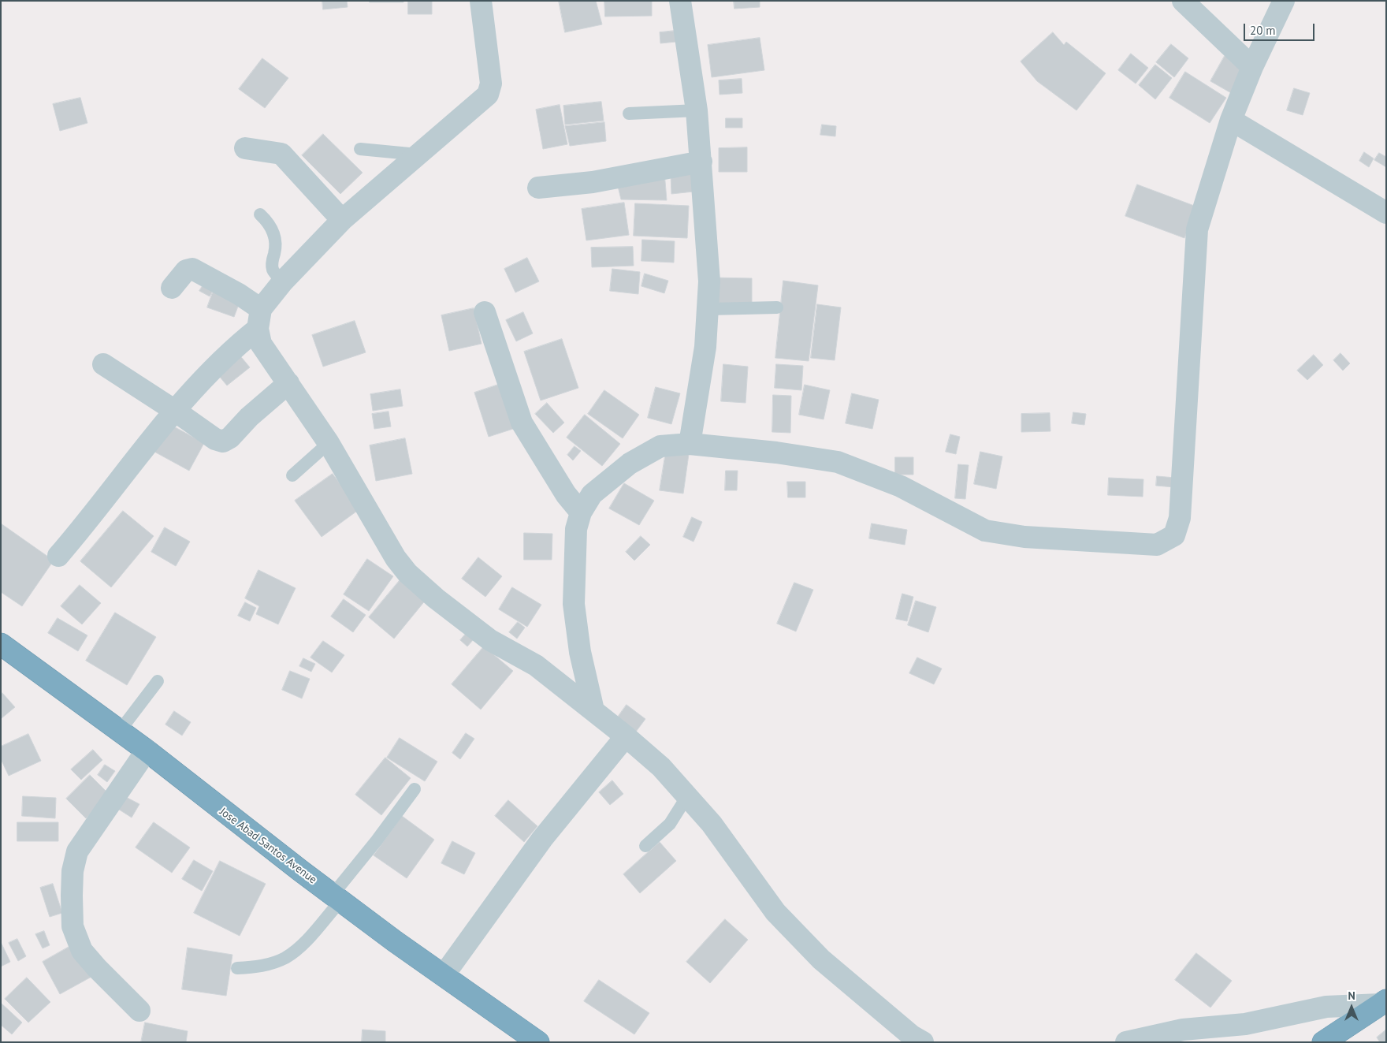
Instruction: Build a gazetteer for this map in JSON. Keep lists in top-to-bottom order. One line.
{"streets":{"highway":["Jose Abad Santos Avenue"]},"scale_bar":"20 m","north":"top"}
